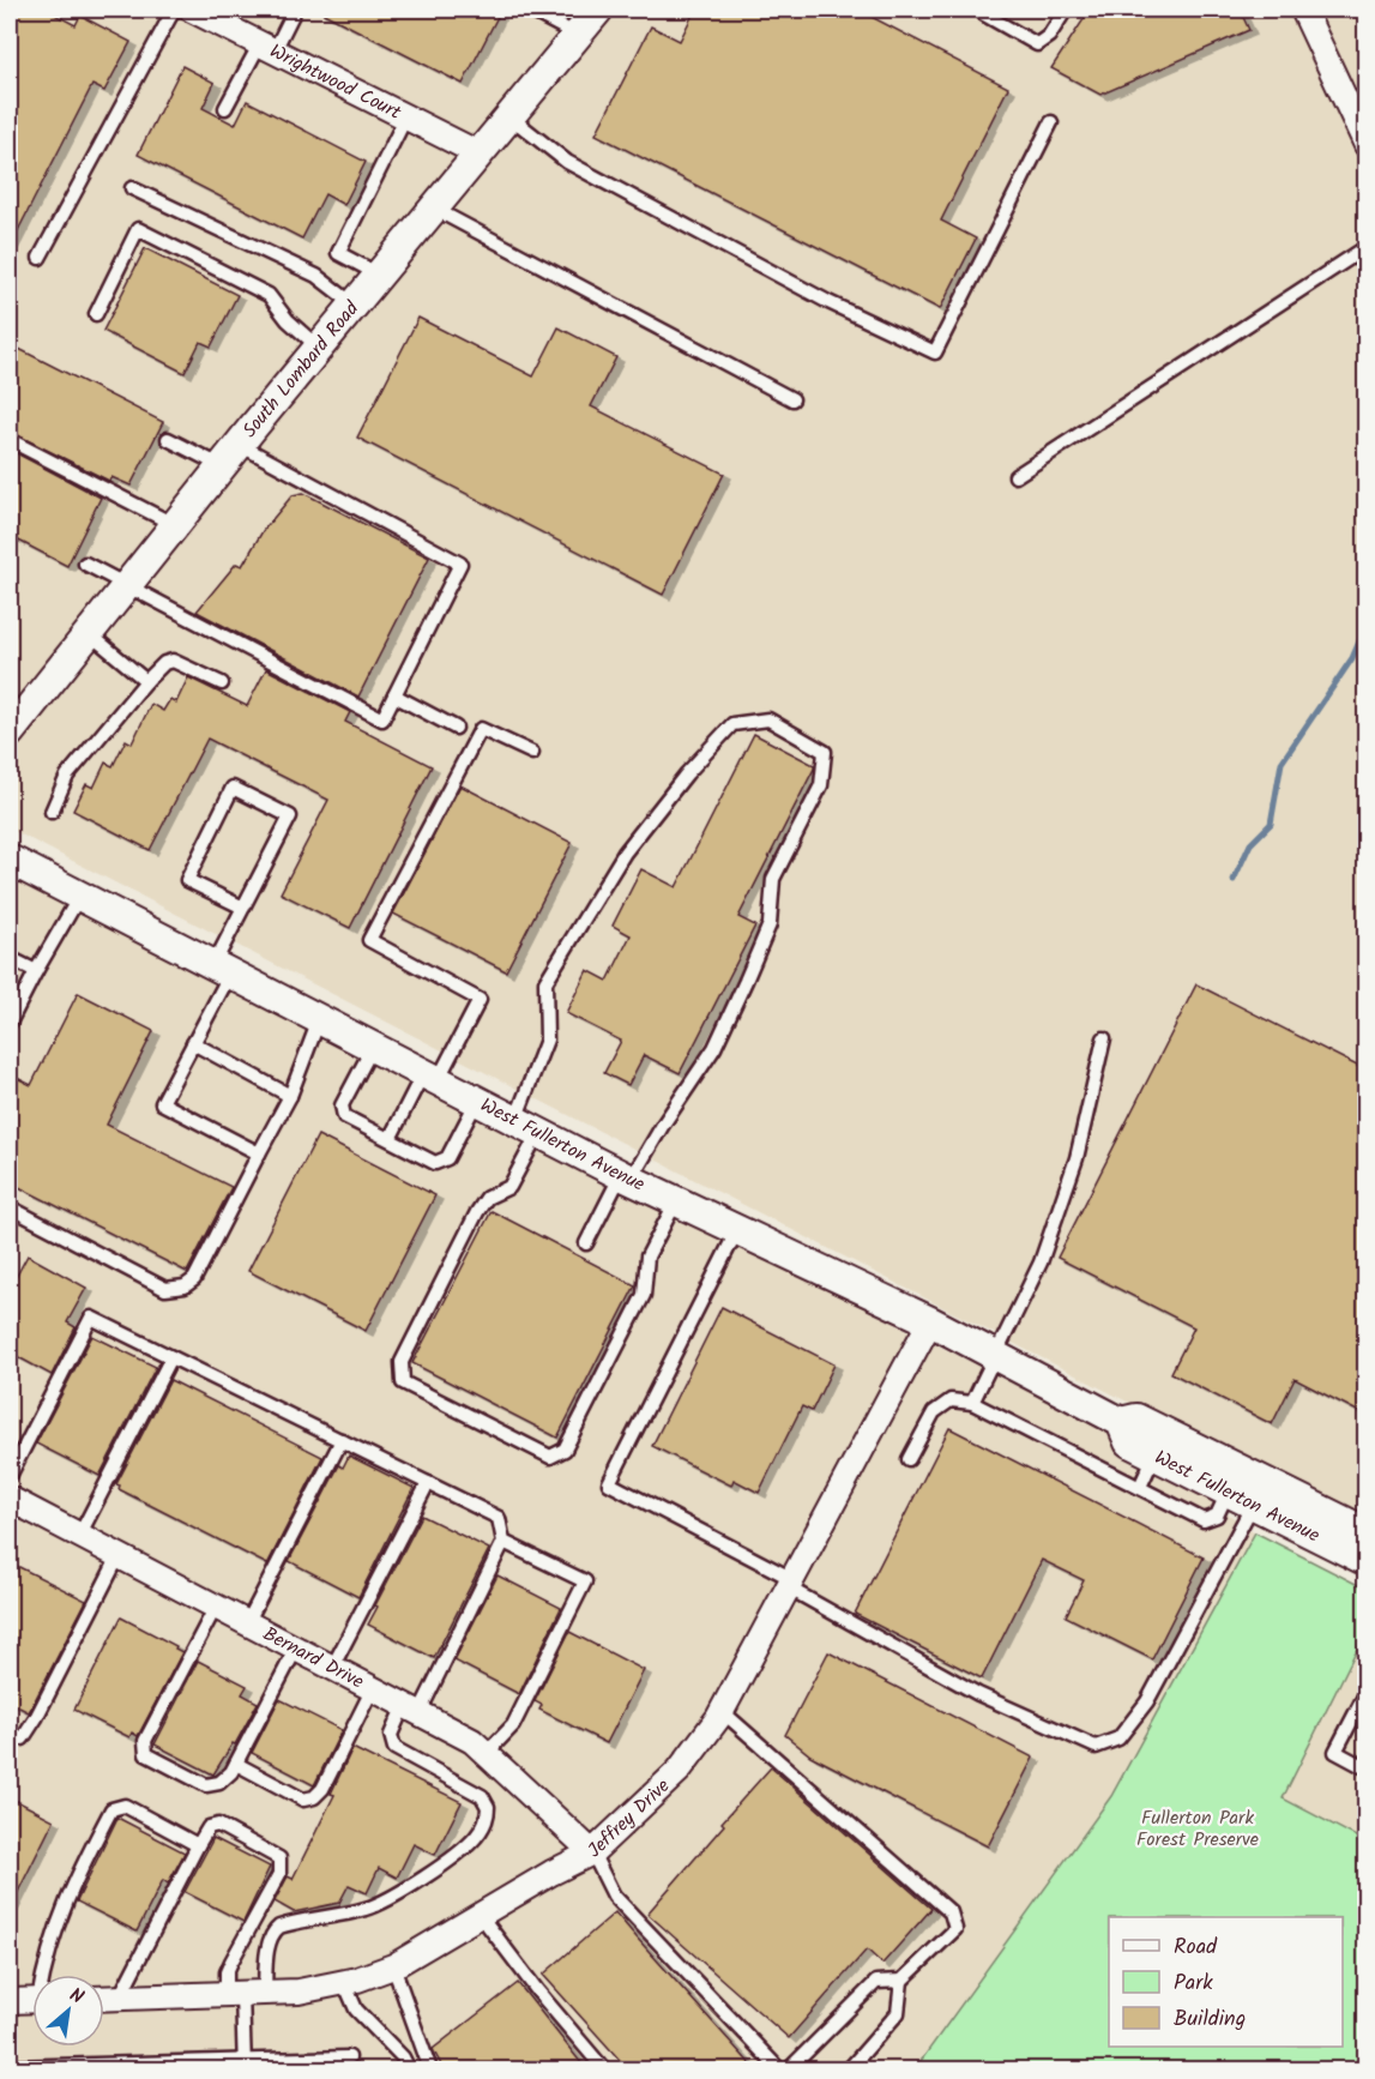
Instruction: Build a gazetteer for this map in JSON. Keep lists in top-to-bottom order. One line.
{"streets":{"street":["Wrightwood Court","South Lombard Road","West Fullerton Avenue","Bernard Drive","Jeffrey Drive"]},"crossings":[["Wrightwood Court","South Lombard Road"],["West Fullerton Avenue","Jeffrey Drive"],["Bernard Drive","Jeffrey Drive"]],"parks":["Fullerton Park Forest Preserve"],"legend":["Road","Park","Building"],"north":"top right"}
